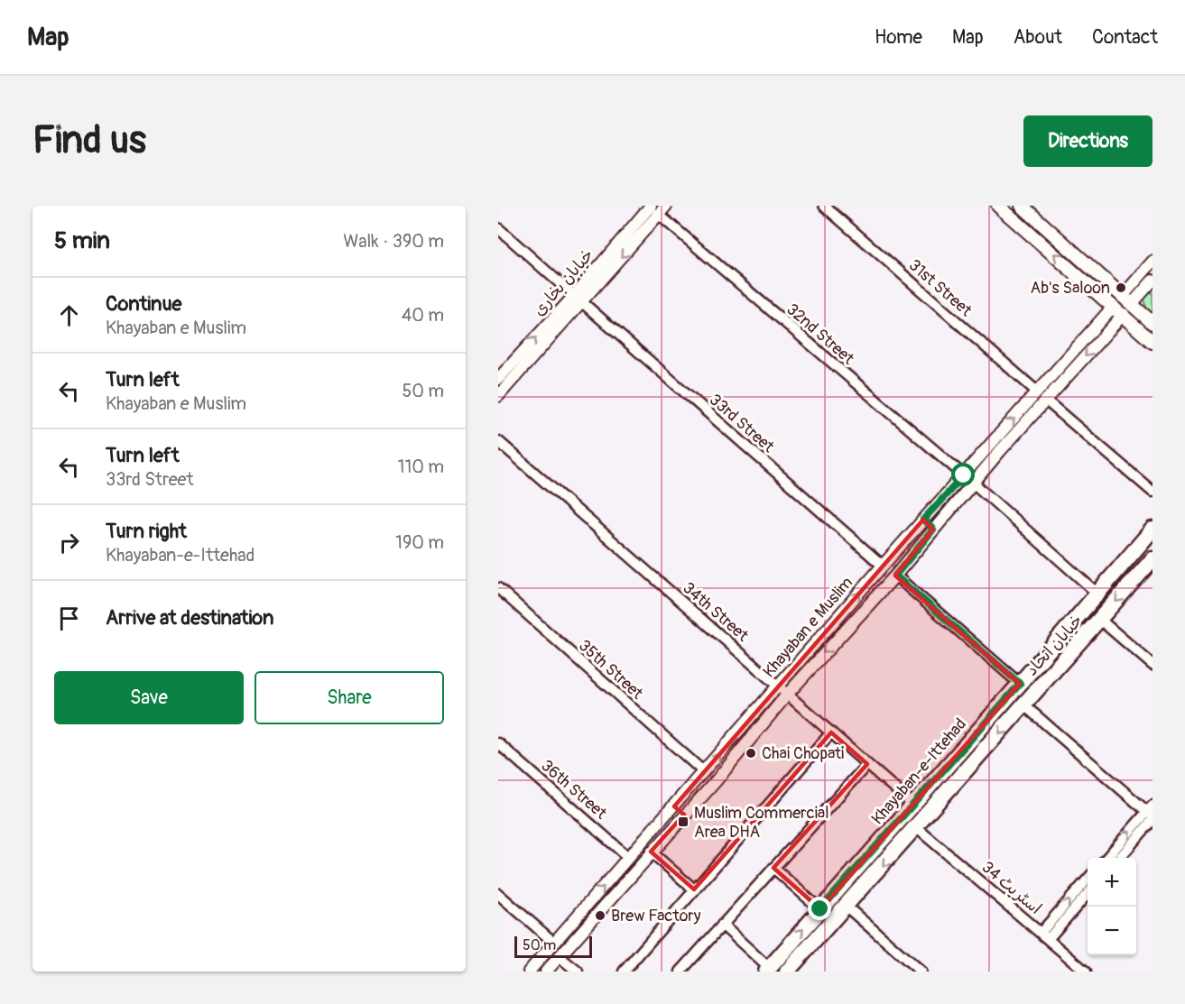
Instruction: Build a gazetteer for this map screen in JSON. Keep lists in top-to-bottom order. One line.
{"streets":{"main road":["خیابان اتحاد","Khayaban-e-Ittehad"],"street":["خیابان بخاری","31st Street","32nd Street","33rd Street","34th Street","Khayaban e Muslim","35th Street","36th Street","اسٹریٹ 34"]},"crossings":[["خیابان بخاری","33rd Street"],["31st Street","Khayaban e Muslim"],["32nd Street","Khayaban e Muslim"],["32nd Street","Khayaban-e-Ittehad"],["33rd Street","Khayaban e Muslim"],["34th Street","Khayaban e Muslim"],["34th Street","Khayaban-e-Ittehad"],["Khayaban e Muslim","35th Street"],["Khayaban e Muslim","36th Street"],["خیابان اتحاد","اسٹریٹ 34"]],"one_way":["خیابان اتحاد"],"places":{"other":["Ab's Saloon","Chai Chopati","Brew Factory"],"transit":["Muslim Commercial Area DHA"]},"scale_bar":"50 m","page":{"header":"Map","nav":["Home","Map","About","Contact"],"buttons":["Directions",["Save","Share"]],"title":"Find us","heading":["5 min","Walk · 390 m"],"list":[["Continue","Khayaban e Muslim","40 m"],["Turn left","Khayaban e Muslim","50 m"],["Turn left","33rd Street","110 m"],["Turn right","Khayaban-e-Ittehad","190 m"],"Arrive at destination"],"map_buttons":["+","−"],"scale":"50 m"}}
